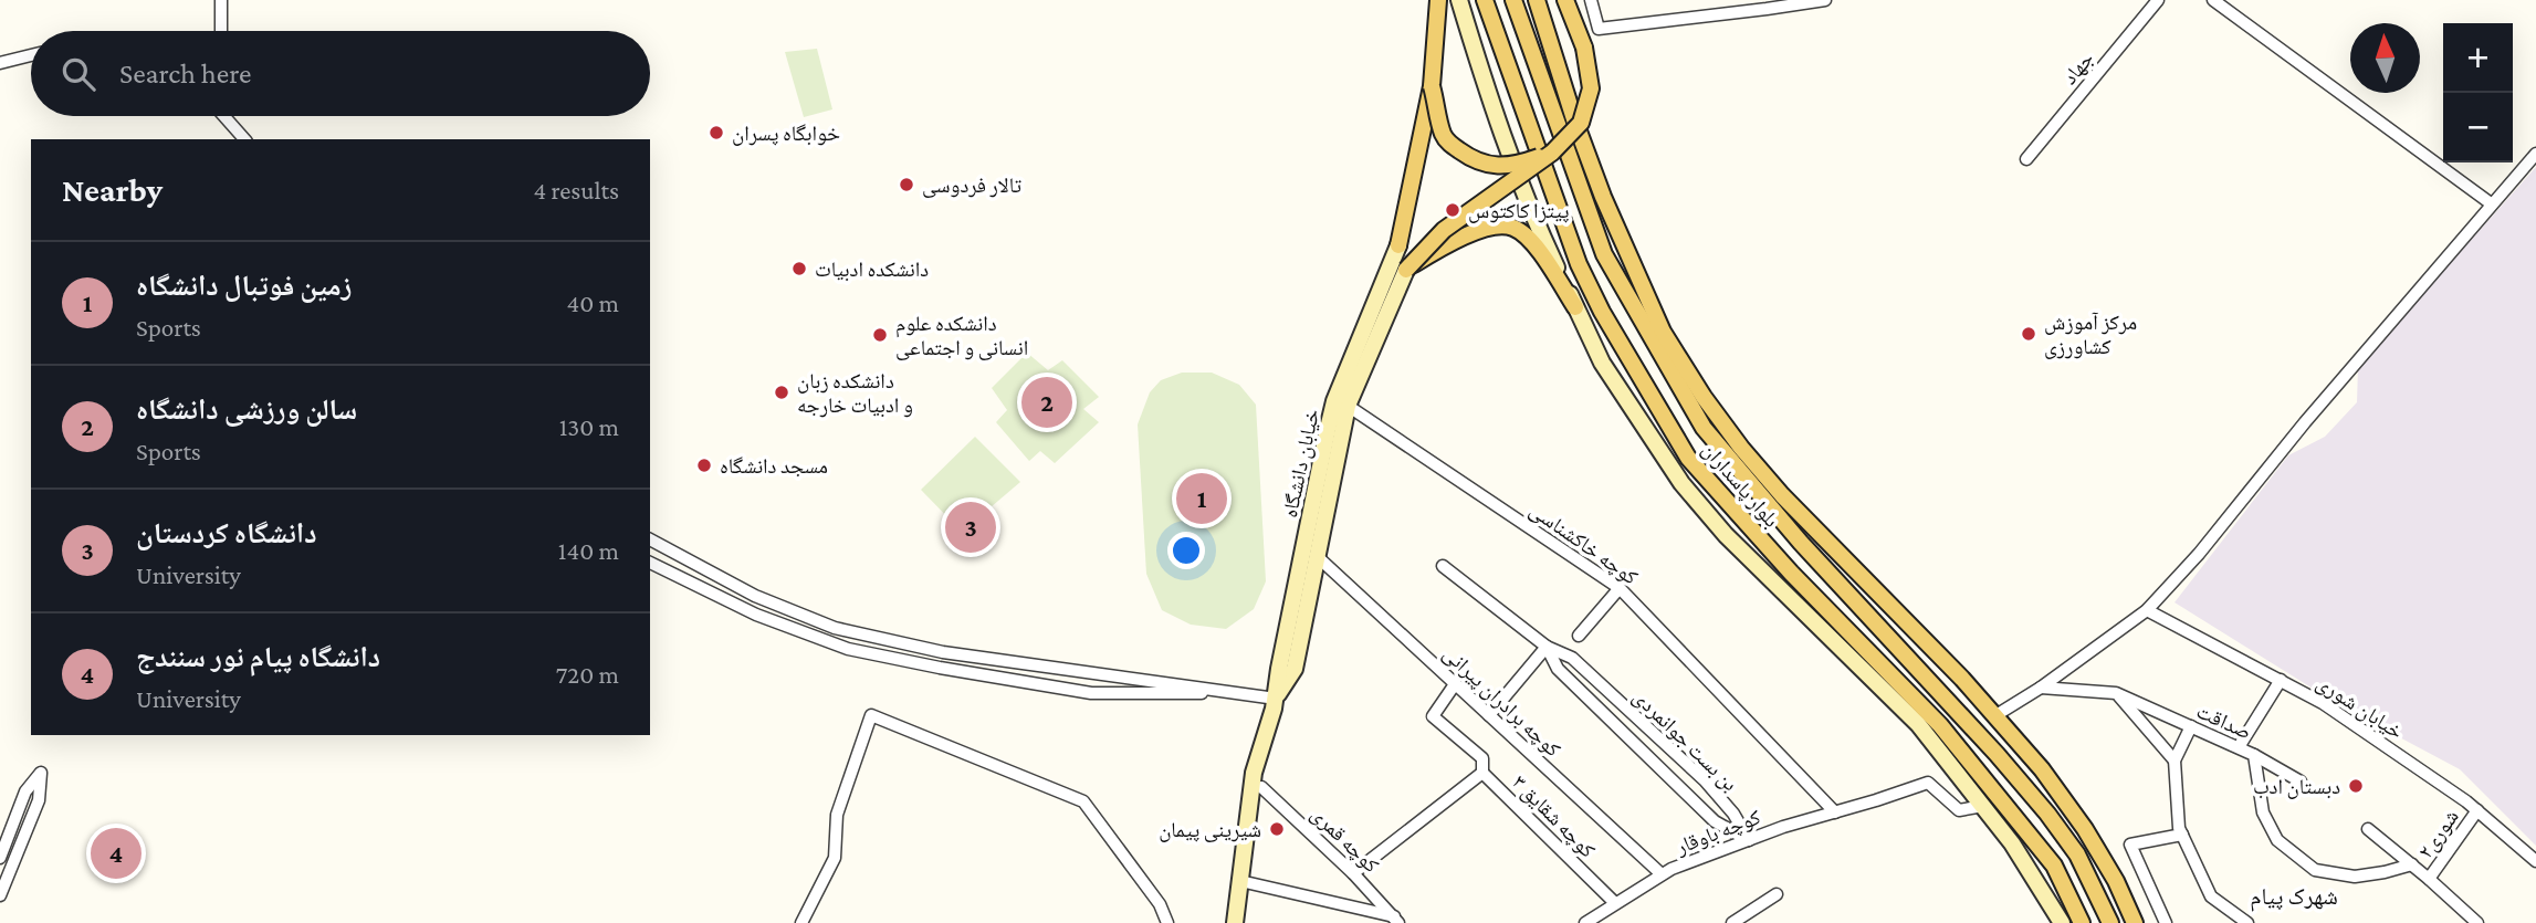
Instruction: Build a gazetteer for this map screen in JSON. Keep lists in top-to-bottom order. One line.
{"streets":{"main road":["بلوار پاسداران"],"street":["جهاد","خیابان دانشگاه","کوچه خاکشناسی","کوچه برادران پیرانی","خیابان شوری","صداقت","بن بست جوانمردی","کوچه شقایق ۳","کوچه باوقار","شوری۲","کوچه قمری"]},"crossings":[["خیابان دانشگاه","کوچه خاکشناسی"],["خیابان دانشگاه","کوچه برادران پیرانی"],["کوچه خاکشناسی","کوچه باوقار"],["کوچه برادران پیرانی","کوچه باوقار"],["خیابان شوری","شوری۲"],["بن بست جوانمردی","کوچه باوقار"],["کوچه شقایق ۳","کوچه باوقار"],["کوچه شقایق ۳","کوچه قمری"]],"districts":["شهرک پیام"],"places":["خوابگاه پسران","تالار فردوسی","پیتزا کاکتوس","دانشکده ادبیات","مرکز آموزش کشاورزی","دانشکده علوم انسانی و اجتماعی","دانشکده زبان و ادبیات خارجه","مسجد دانشگاه","دبستان ادب","شیرینی پیمان"],"north":"top","page":{"map_buttons":["+","−"],"search":"Search here","heading":["Nearby","4 results"],"list":[{"mark":"1","name":"زمین فوتبال دانشگاه","note":"Sports","value":"40 m"},{"mark":"2","name":"سالن ورزشی دانشگاه","note":"Sports","value":"130 m"},{"mark":"3","name":"دانشگاه کردستان","note":"University","value":"140 m"},{"mark":"4","name":"دانشگاه پیام نور سنندج","note":"University","value":"720 m"}],"pins":["2","1","3","4"]}}
